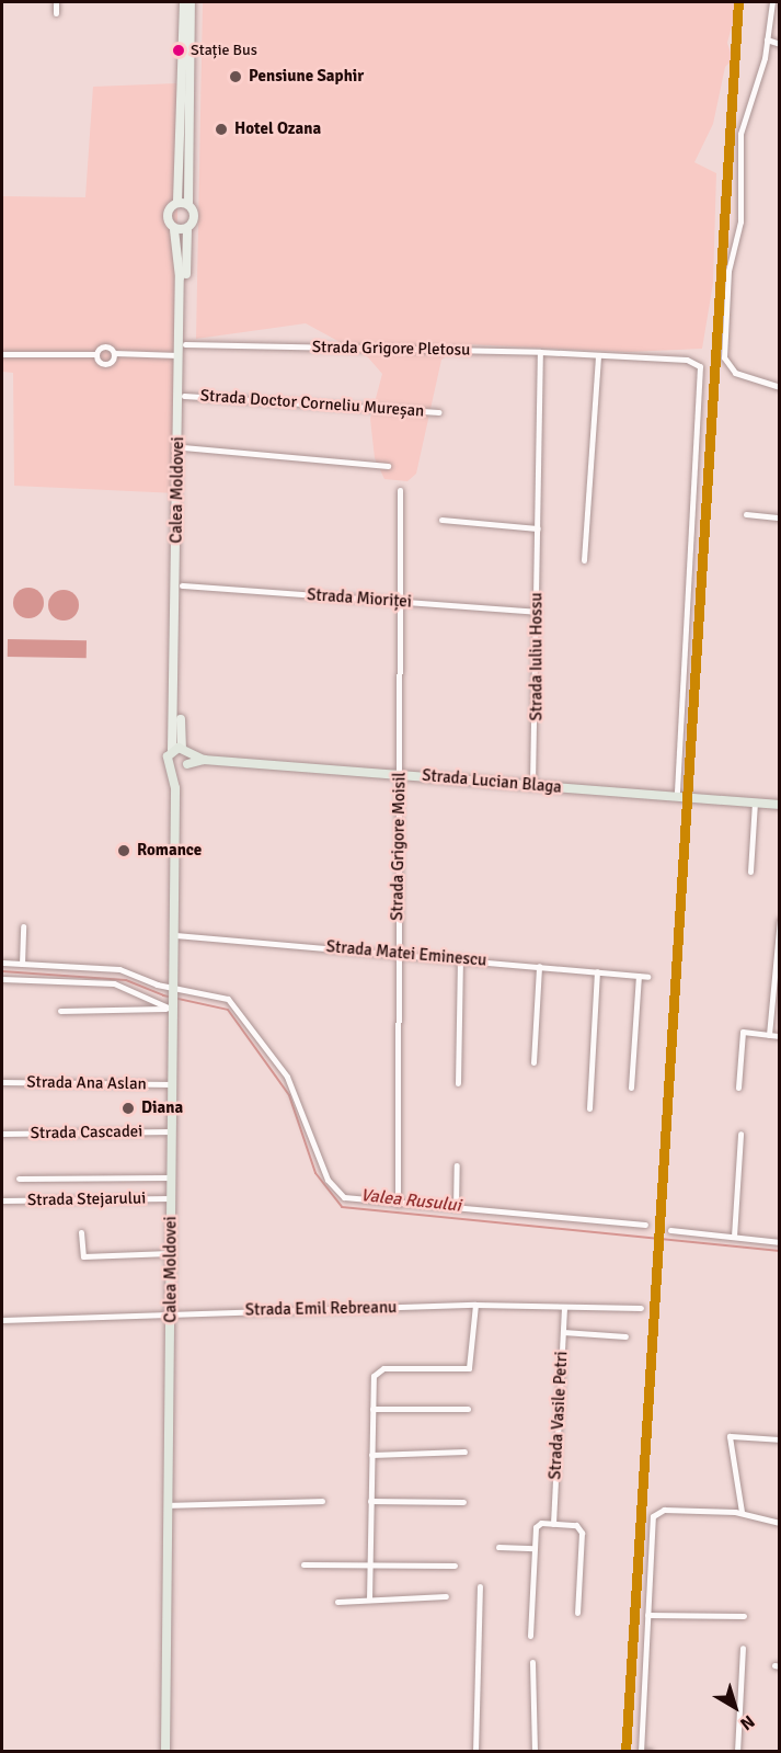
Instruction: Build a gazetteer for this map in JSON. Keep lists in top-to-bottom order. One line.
{"streets":{"highway":["Calea Moldovei","Strada Lucian Blaga"],"street":["Strada Grigore Pletosu","Strada Doctor Corneliu Mureșan","Strada Mioriței","Strada Iuliu Hossu","Strada Grigore Moisil","Strada Matei Eminescu","Strada Ana Aslan","Strada Cascadei","Strada Stejarului","Strada Emil Rebreanu","Strada Vasile Petri"]},"crossings":[["Strada Grigore Pletosu","Calea Moldovei"],["Strada Grigore Pletosu","Strada Iuliu Hossu"],["Strada Grigore Pletosu","Strada Lucian Blaga"],["Strada Doctor Corneliu Mureșan","Calea Moldovei"],["Calea Moldovei","Strada Mioriței"],["Calea Moldovei","Strada Lucian Blaga"],["Calea Moldovei","Strada Matei Eminescu"],["Calea Moldovei","Strada Ana Aslan"],["Calea Moldovei","Strada Cascadei"],["Calea Moldovei","Strada Stejarului"],["Calea Moldovei","Strada Emil Rebreanu"],["Strada Mioriței","Strada Iuliu Hossu"],["Strada Mioriței","Strada Grigore Moisil"],["Strada Iuliu Hossu","Strada Lucian Blaga"],["Strada Lucian Blaga","Strada Grigore Moisil"],["Strada Grigore Moisil","Strada Matei Eminescu"],["Strada Emil Rebreanu","Strada Vasile Petri"]],"water":["Valea Rusului"],"places":["Stație Bus","Pensiune Saphir","Hotel Ozana","Romance","Diana"],"north":"bottom right"}
